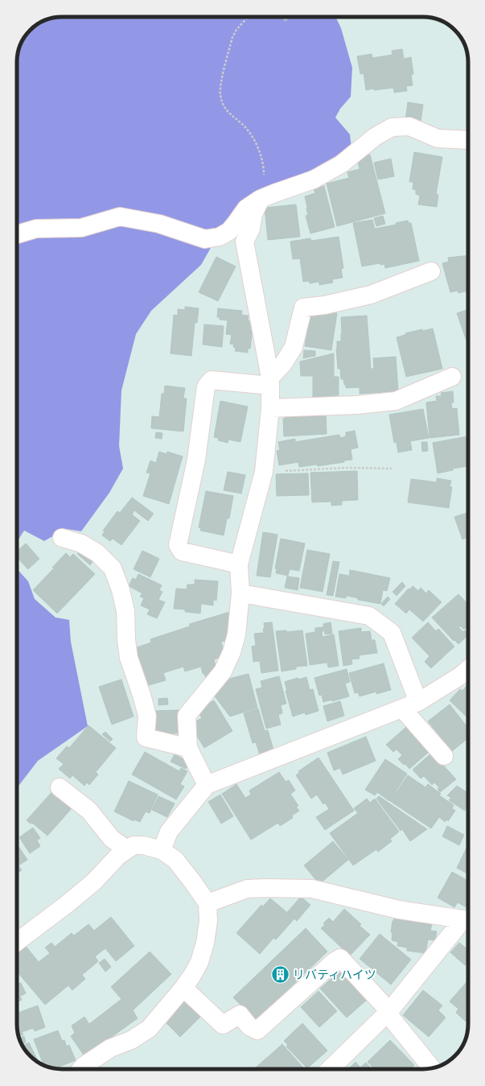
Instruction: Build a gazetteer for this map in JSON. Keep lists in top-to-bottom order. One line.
{"places":{"building":["リバティハイツ"]}}
